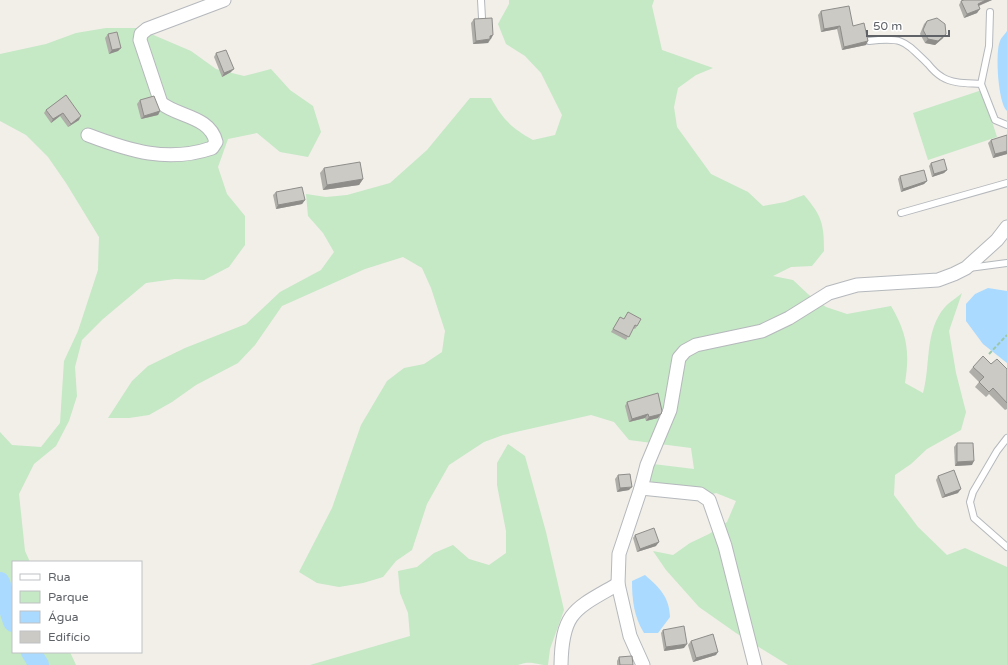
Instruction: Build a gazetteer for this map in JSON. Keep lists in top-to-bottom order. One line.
{"legend":["Rua","Parque","Água","Edifício"],"scale_bar":"50 m"}
